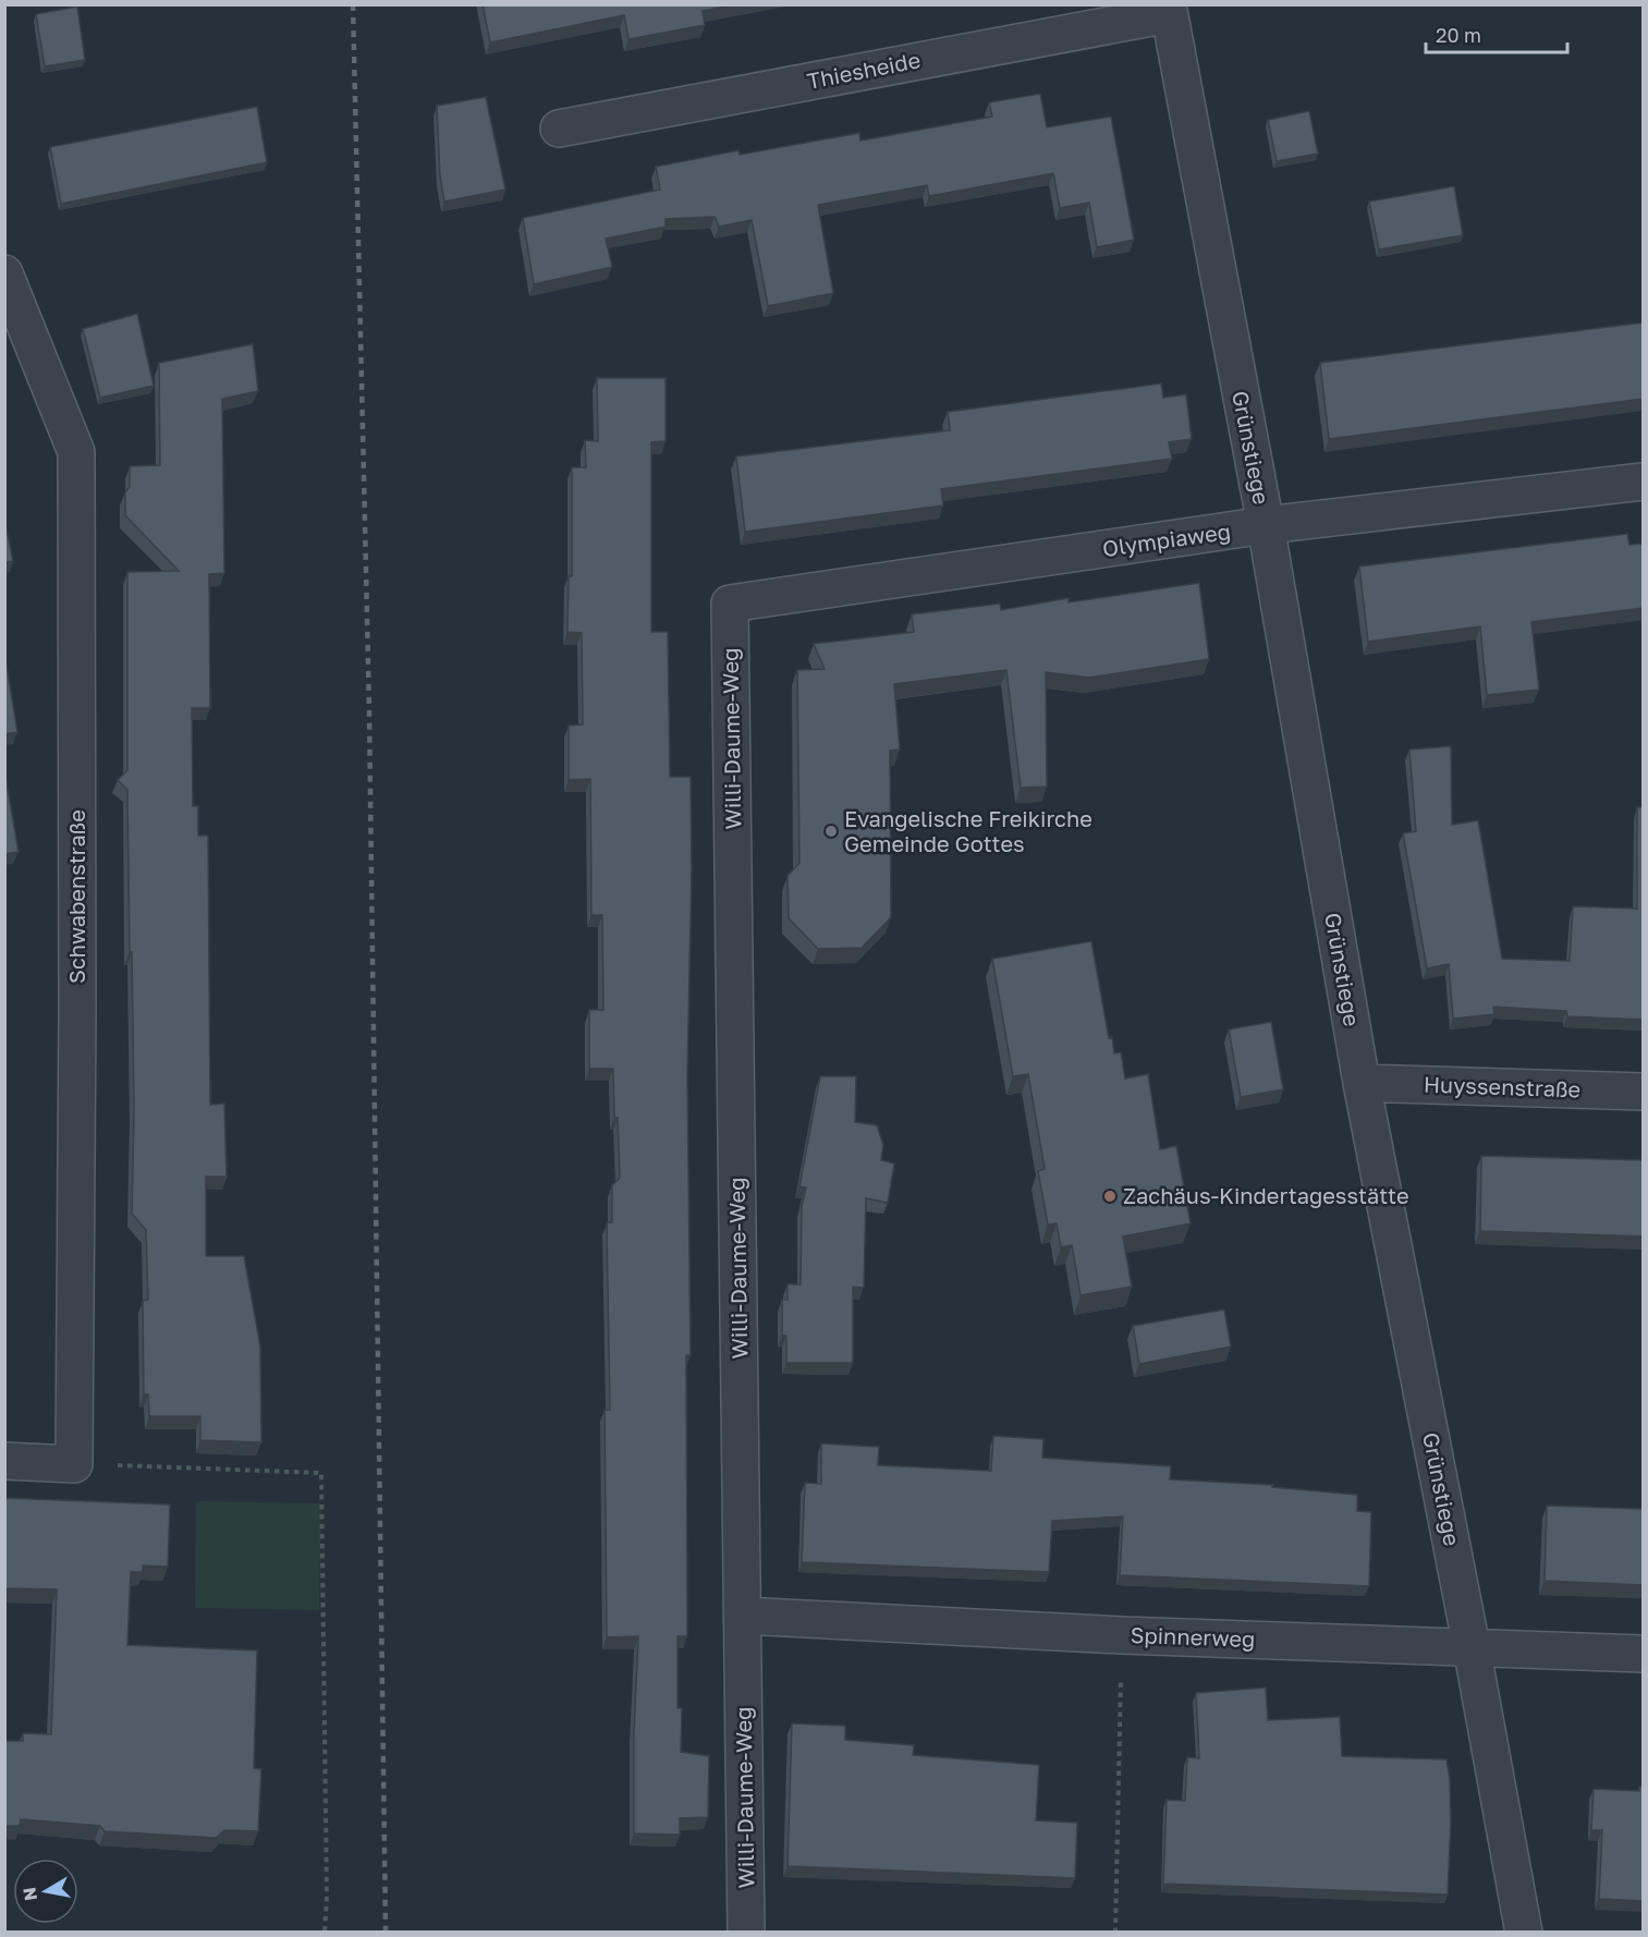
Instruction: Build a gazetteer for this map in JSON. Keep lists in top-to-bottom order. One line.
{"streets":{"street":["Thiesheide","Grünstiege","Olympiaweg","Willi-Daume-Weg","Schwabenstraße","Huyssenstraße","Spinnerweg"]},"crossings":[["Thiesheide","Grünstiege"],["Grünstiege","Olympiaweg"],["Grünstiege","Huyssenstraße"],["Grünstiege","Spinnerweg"],["Olympiaweg","Willi-Daume-Weg"],["Willi-Daume-Weg","Spinnerweg"]],"places":["Evangelische Freikirche Gemeinde Gottes","Zachäus-Kindertagesstätte"],"scale_bar":"20 m","north":"left"}
